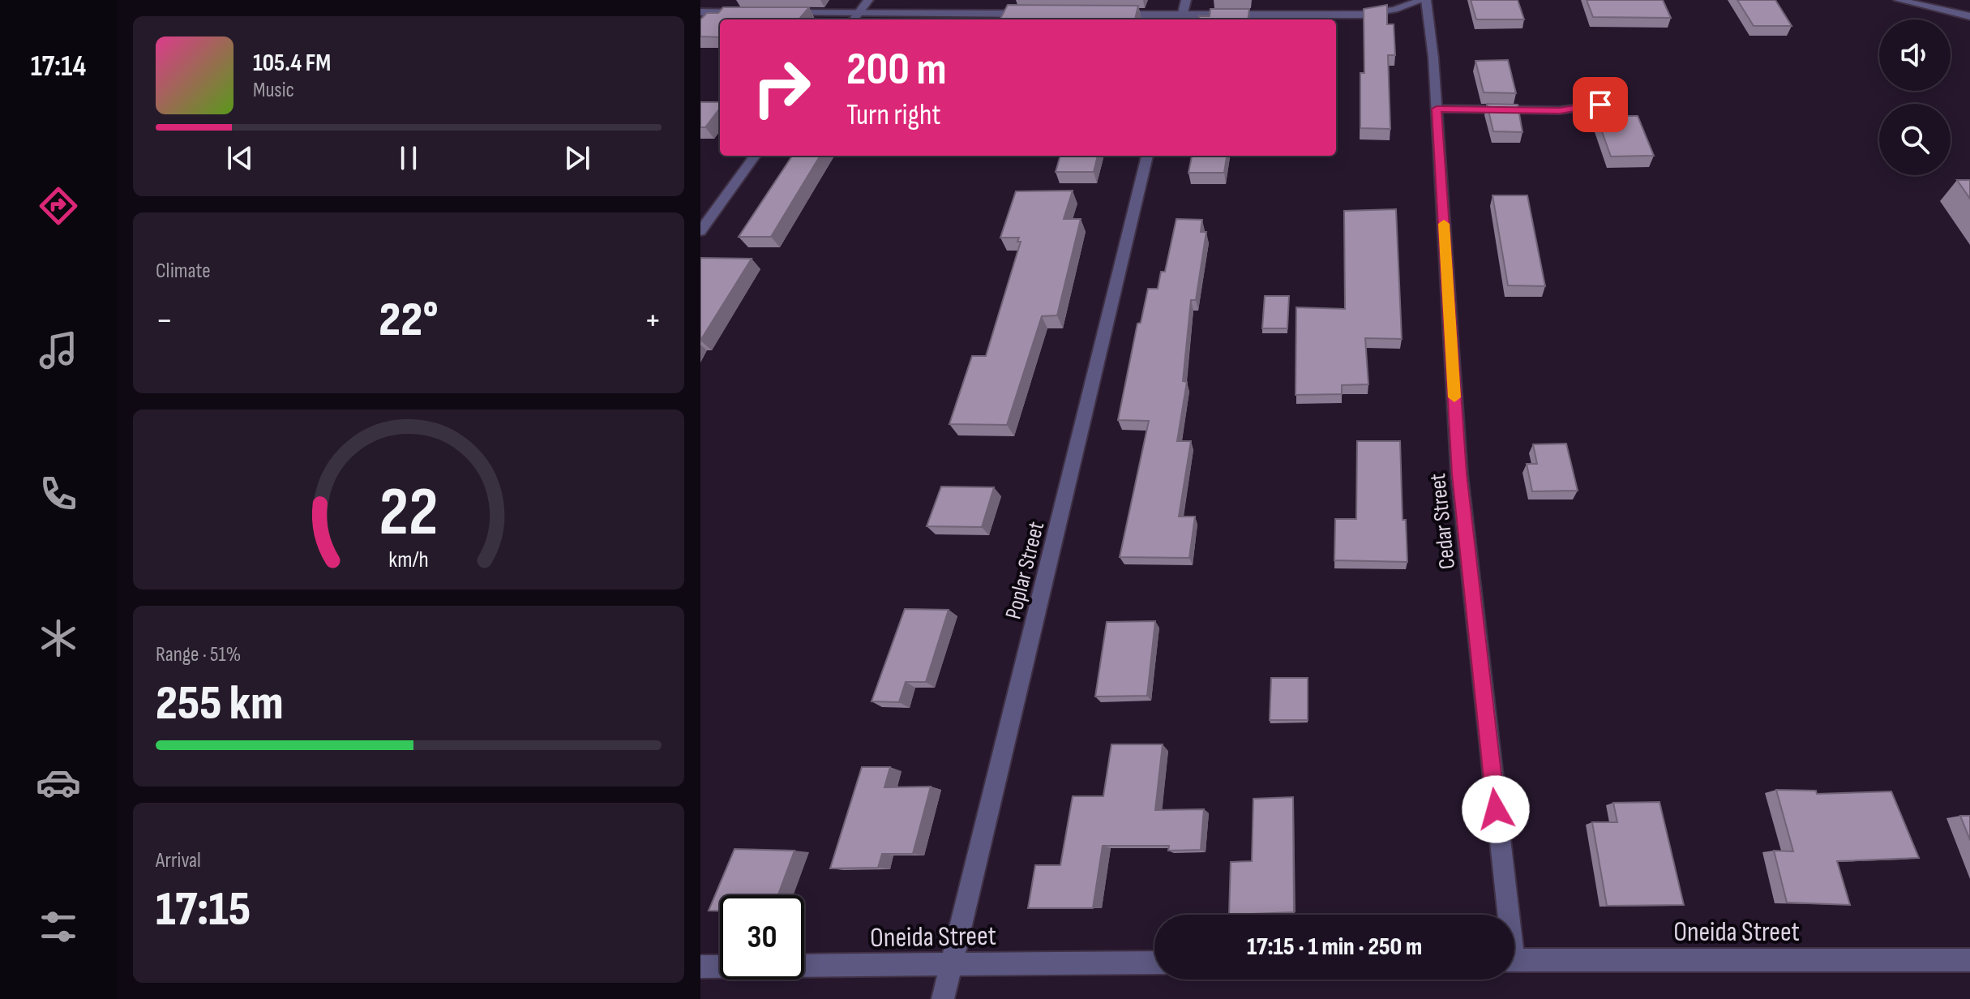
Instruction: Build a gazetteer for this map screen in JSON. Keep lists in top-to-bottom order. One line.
{"streets":{"street":["Cedar Street","Poplar Street","Oneida Street"]},"crossings":[["Poplar Street","Oneida Street"]],"page":{"tabs":"17:14","turn":["200 m","Turn right"],"song":["105.4 FM","Music"],"tile":["Climate",["Range · 51%","255 km"],["Arrival","17:15"]],"heat":["−","22°","+"],"limit":"30","trip":"17:15 · 1 min · 250 m","gauge":["22","km/h"]}}
